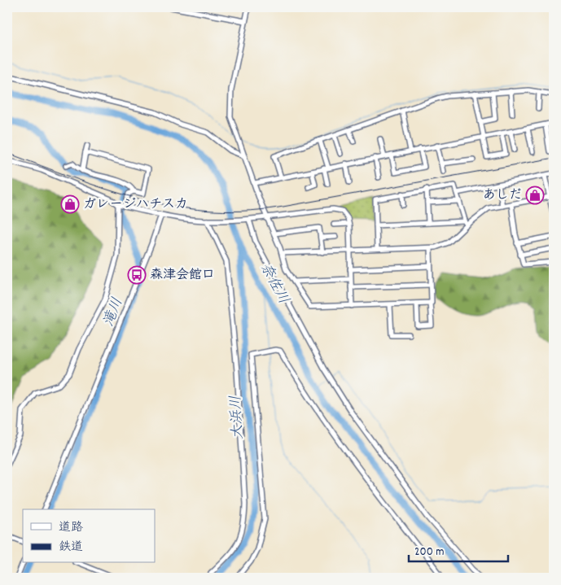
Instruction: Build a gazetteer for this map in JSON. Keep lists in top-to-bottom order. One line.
{"water":["奈佐川","滝川","大浜川"],"places":{"shop":["あしだ","ガレージハチスカ"],"bus stop":["森津会館口"]},"legend":["道路","鉄道"],"scale_bar":"200 m"}
